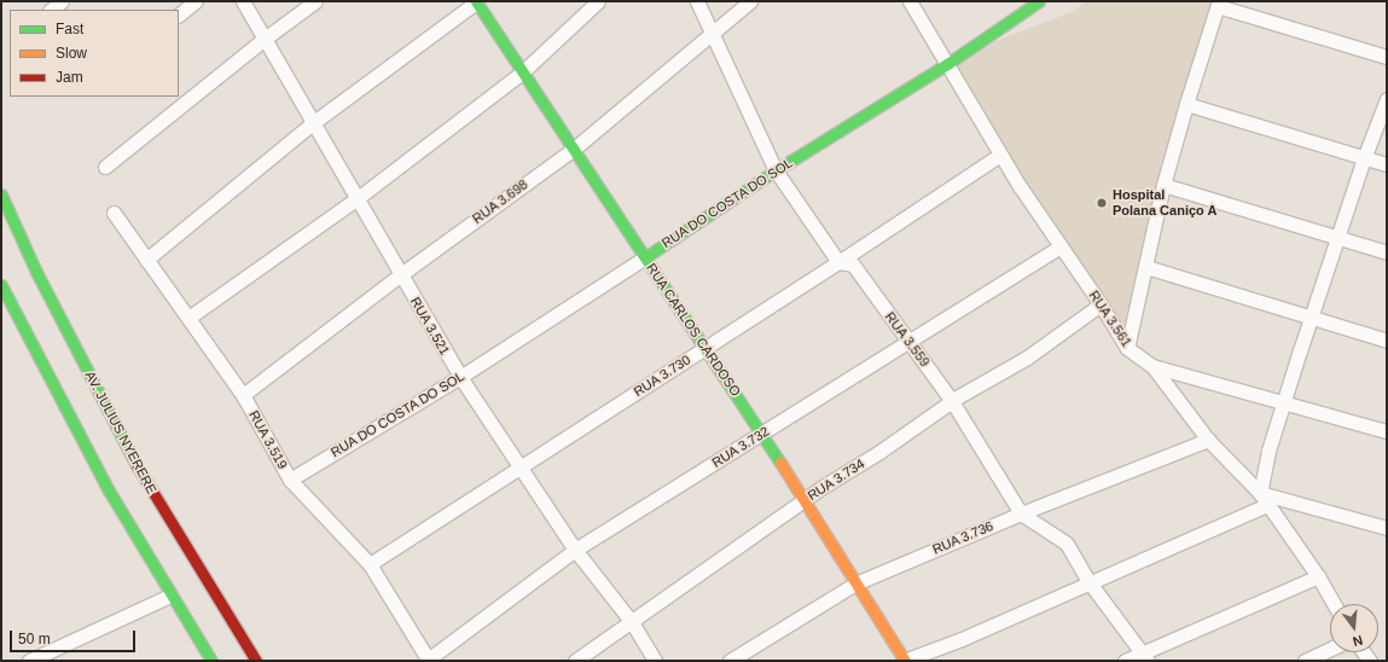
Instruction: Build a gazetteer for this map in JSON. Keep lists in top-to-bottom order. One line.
{"streets":{"street":["RUA 3.698","RUA DO COSTA DO SOL","RUA 3.561","RUA 3.521","RUA CARLOS CARDOSO","RUA 3.559","RUA 3.730","AV. JULIUS NYERERE","RUA 3.519","RUA 3.732","RUA 3.734","RUA 3.736"]},"crossings":[["RUA 3.698","RUA 3.521"],["RUA 3.698","RUA CARLOS CARDOSO"],["RUA 3.698","RUA 3.559"],["RUA 3.698","RUA 3.519"],["RUA DO COSTA DO SOL","RUA 3.561"],["RUA DO COSTA DO SOL","RUA 3.521"],["RUA DO COSTA DO SOL","RUA CARLOS CARDOSO"],["RUA DO COSTA DO SOL","RUA 3.559"],["RUA DO COSTA DO SOL","RUA 3.519"],["RUA 3.561","RUA 3.730"],["RUA 3.561","RUA 3.732"],["RUA 3.561","RUA 3.734"],["RUA 3.561","RUA 3.736"],["RUA 3.521","RUA 3.730"],["RUA 3.521","RUA 3.732"],["RUA 3.521","RUA 3.734"],["RUA CARLOS CARDOSO","RUA 3.730"],["RUA CARLOS CARDOSO","RUA 3.732"],["RUA CARLOS CARDOSO","RUA 3.734"],["RUA CARLOS CARDOSO","RUA 3.736"],["RUA 3.559","RUA 3.730"],["RUA 3.559","RUA 3.732"],["RUA 3.559","RUA 3.734"],["RUA 3.559","RUA 3.736"],["RUA 3.730","RUA 3.519"],["RUA 3.519","RUA 3.732"]],"places":["Hospital Polana Caniço A"],"legend":["Fast","Slow","Jam"],"scale_bar":"50 m","north":"bottom"}
